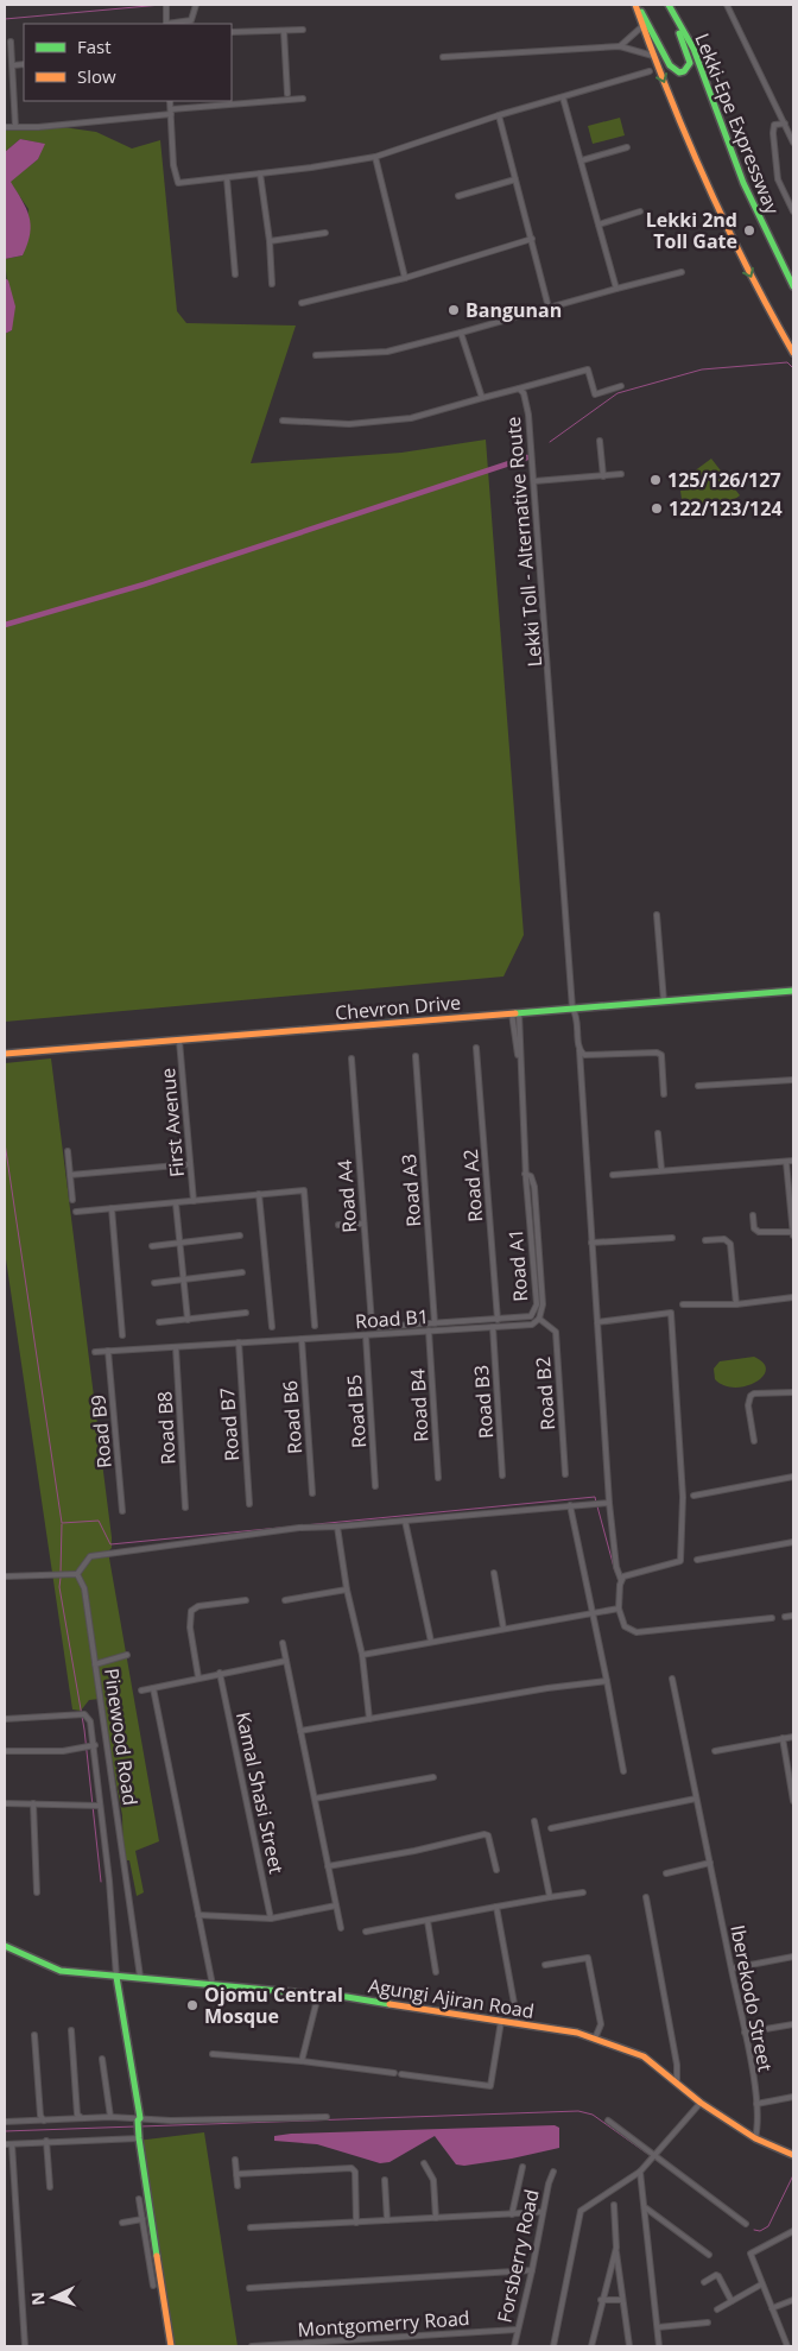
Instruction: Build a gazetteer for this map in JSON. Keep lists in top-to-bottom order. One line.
{"streets":{"main road":["Lekki-Epe Expressway","Chevron Drive","Agungi Ajiran Road"],"street":["Lekki Toll - Alternative Route","First Avenue","Road A2","Road A3","Road A4","Road A1","Road B1","Road B2","Road B3","Road B4","Road B5","Road B6","Road B7","Road B8","Road B9","Pinewood Road","Kamal Shasi Street","Iberekodo Street","Forsberry Road","Montgomerry Road"]},"crossings":[["Lekki Toll - Alternative Route","Chevron Drive"],["Chevron Drive","First Avenue"],["Road A2","Road A1"],["Road A3","Road A1"],["Road A4","Road A1"],["Road B1","Road B2"],["Road B1","Road B3"],["Road B1","Road B4"],["Road B1","Road B5"],["Road B1","Road B6"],["Road B1","Road B7"],["Road B1","Road B8"],["Road B1","Road B9"],["Pinewood Road","Agungi Ajiran Road"],["Agungi Ajiran Road","Iberekodo Street"],["Forsberry Road","Montgomerry Road"]],"places":["Lekki 2nd Toll Gate","Bangunan","125/126/127","122/123/124","Ojomu Central Mosque"],"legend":["Fast","Slow"],"north":"left"}
